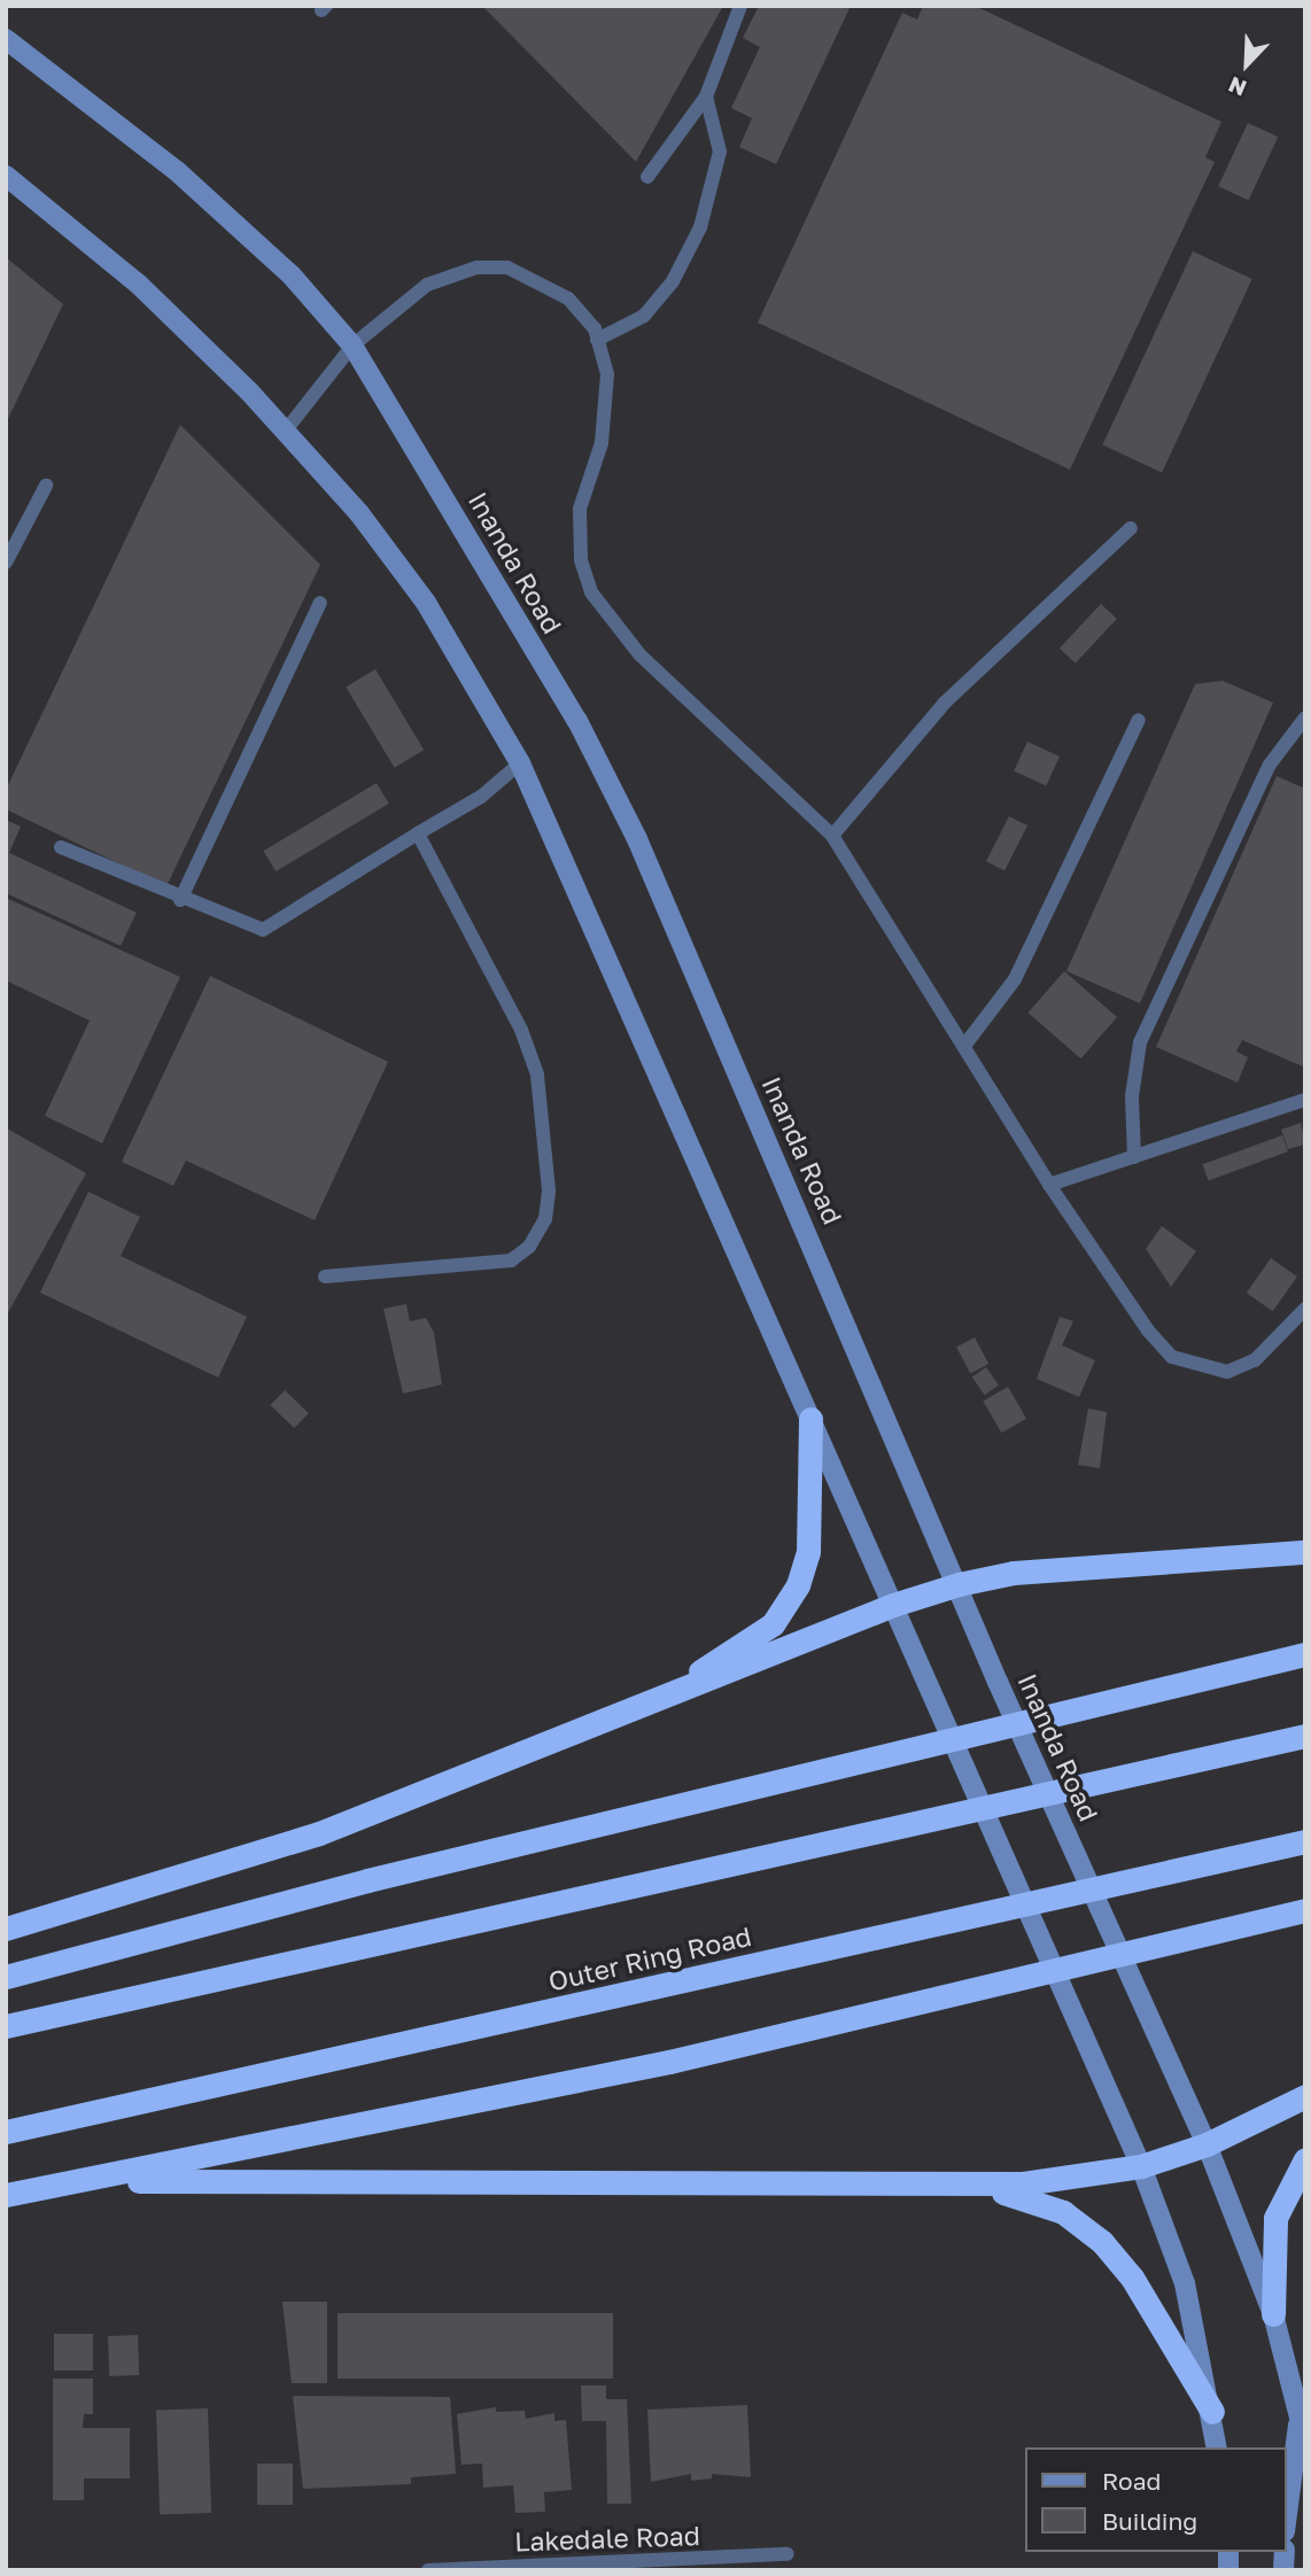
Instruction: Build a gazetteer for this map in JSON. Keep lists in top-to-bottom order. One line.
{"streets":{"highway":["Outer Ring Road"],"main road":["Inanda Road"],"lane":["Lakedale Road"]},"legend":["Road","Building"],"north":"bottom left"}
